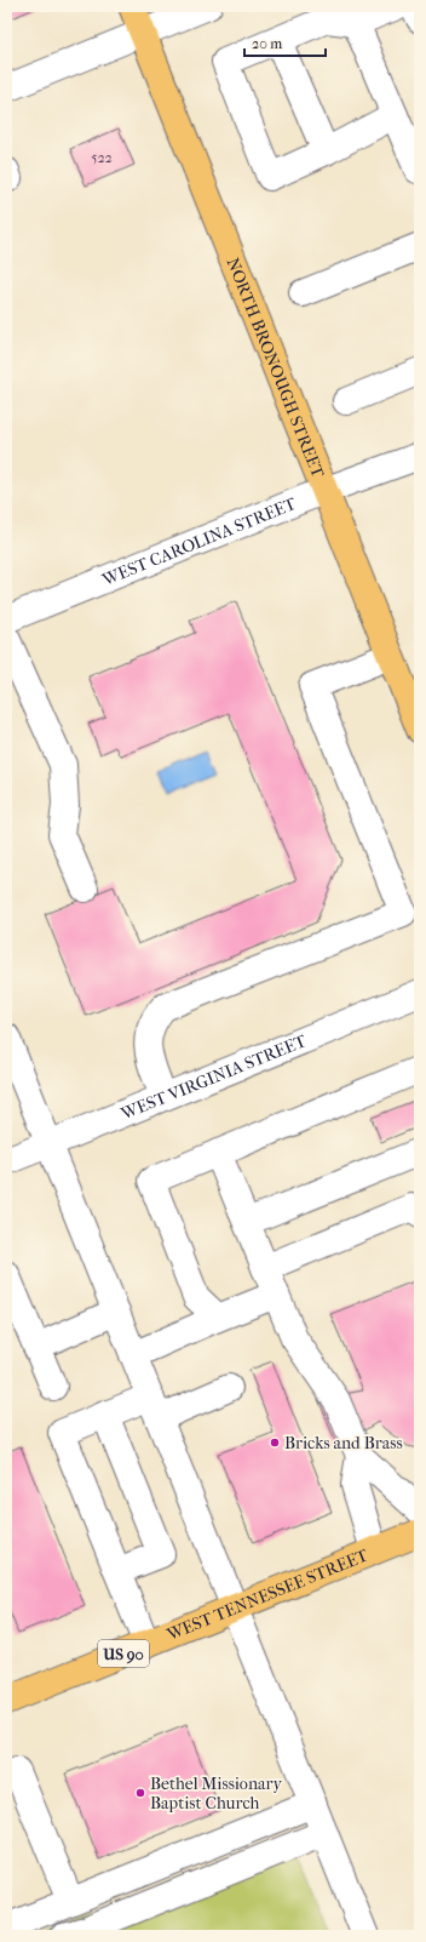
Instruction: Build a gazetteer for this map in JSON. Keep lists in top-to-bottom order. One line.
{"streets":{"main road":["NORTH BRONOUGH STREET","WEST TENNESSEE STREET","US 90"],"street":["WEST CAROLINA STREET","WEST VIRGINIA STREET"]},"crossings":[["NORTH BRONOUGH STREET","WEST CAROLINA STREET"]],"places":["Bricks and Brass","Bethel Missionary Baptist Church"],"house_numbers":["522"],"scale_bar":"20 m"}
